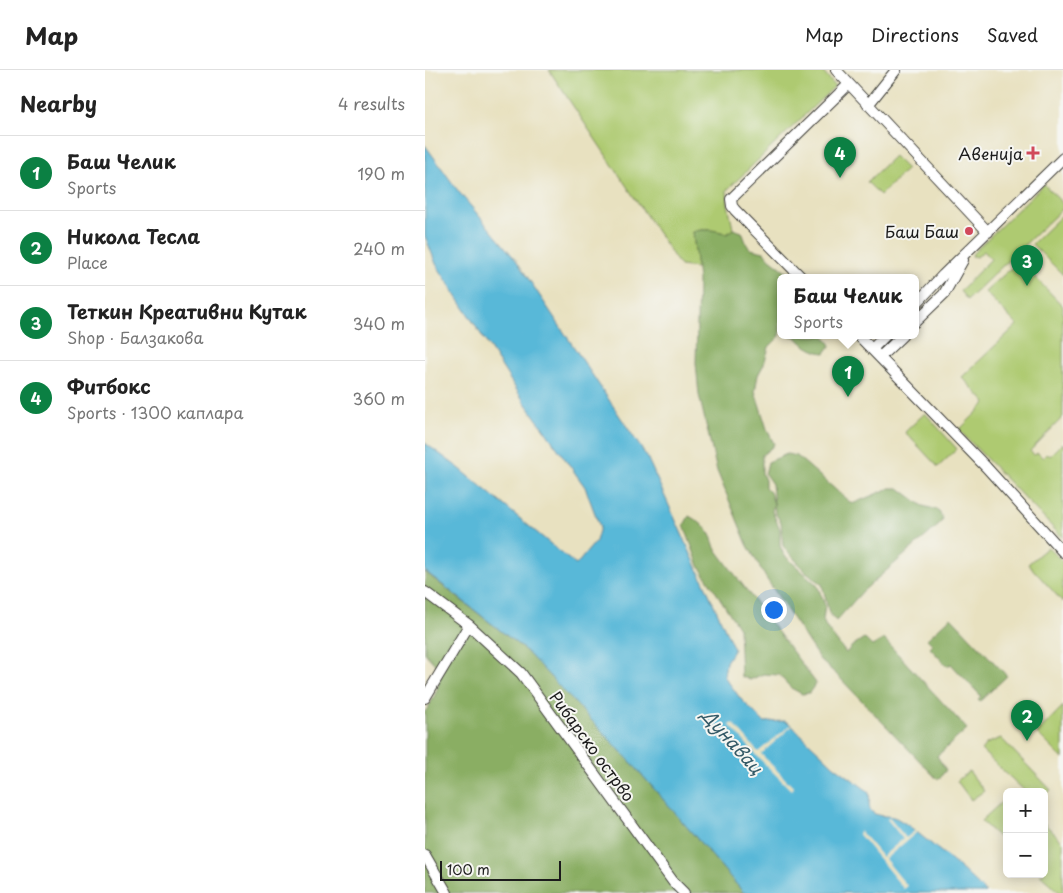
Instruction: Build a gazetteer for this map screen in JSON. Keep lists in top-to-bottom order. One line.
{"streets":{"street":["Рибарско острво"]},"water":["Дунавац"],"places":{"health":["Авенија"],"other":["Баш Баш"]},"scale_bar":"100 m","page":{"header":"Map","nav":["Map","Directions","Saved"],"heading":["Nearby","4 results"],"list":[{"mark":"1","name":"Баш Челик","note":"Sports","value":"190 m"},{"mark":"2","name":"Никола Тесла","note":"Place","value":"240 m"},{"mark":"3","name":"Теткин Креативни Кутак","note":"Shop · Балзакова","value":"340 m"},{"mark":"4","name":"Фитбокс","note":"Sports · 1300 каплара","value":"360 m"}],"pins":["4","3","1","2"],"popup":["Баш Челик","Sports"],"map_buttons":["+","−"],"scale":"100 m"}}
